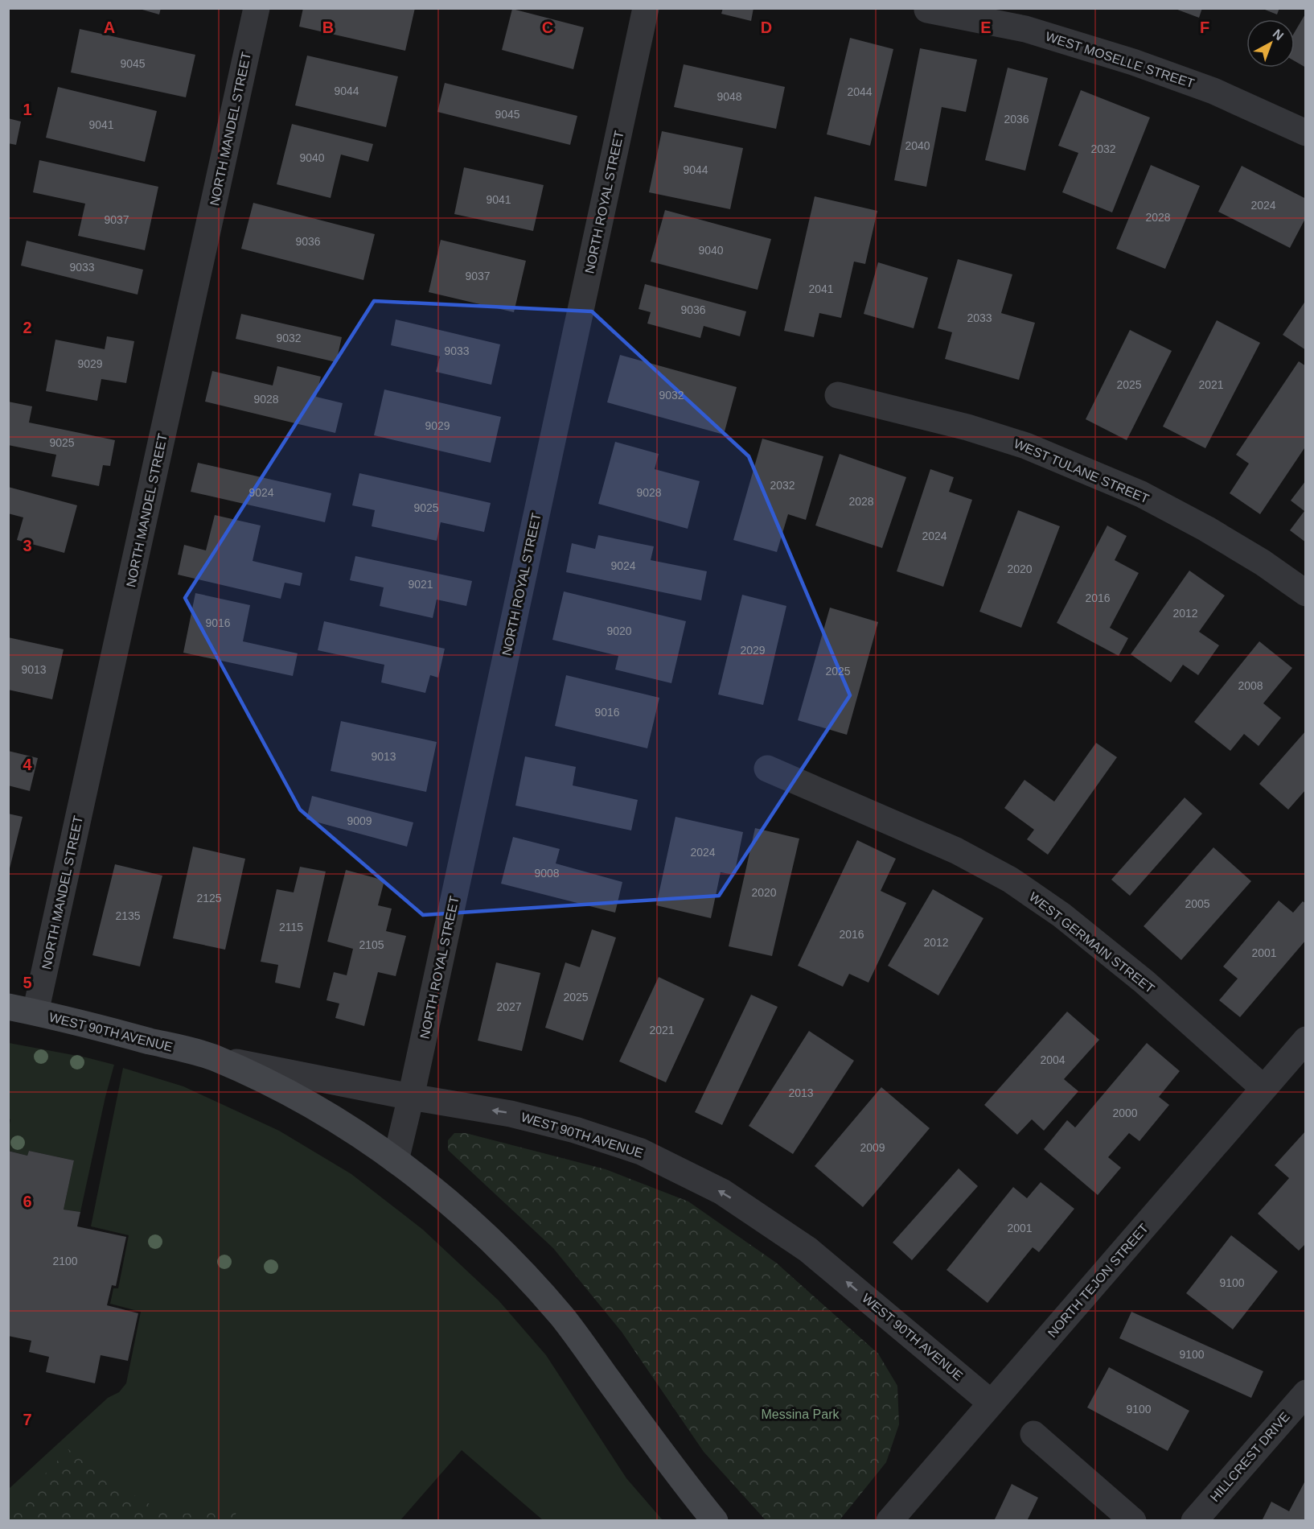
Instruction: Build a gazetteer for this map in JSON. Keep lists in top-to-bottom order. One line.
{"streets":{"street":["WEST MOSELLE STREET","NORTH MANDEL STREET","NORTH ROYAL STREET","WEST TULANE STREET","WEST GERMAIN STREET","WEST 90TH AVENUE","NORTH TEJON STREET","HILLCREST DRIVE"]},"crossings":[["NORTH MANDEL STREET","WEST 90TH AVENUE"],["NORTH ROYAL STREET","WEST 90TH AVENUE"],["WEST GERMAIN STREET","NORTH TEJON STREET"],["WEST 90TH AVENUE","NORTH TEJON STREET"]],"parks":["Messina Park"],"house_numbers":["9045","9044","2044","9048","9045","2036","9041","2040","2032","9040","9044","9041","2024","2028","9037","9036","9040","9033","9037","2041","9036","2033","9032","9033","9029","2025","2021","9032","9028","9029","9025","2032","9024","9028","2028","9025","2024","9024","2020","9021","2016","2012","9016","9020","2029","9013","2025","2008","9016","9013","9009","2024","9008","2020","2125","2005","2135","2115","2016","2012","2105","2001","2025","2027","2021","2004","2013","2000","2009","2001","2100","9100","9100","9100"],"north":"top right","grid":{"columns":["A","B","C","D","E","F"],"rows":["1","2","3","4","5","6","7"]}}
